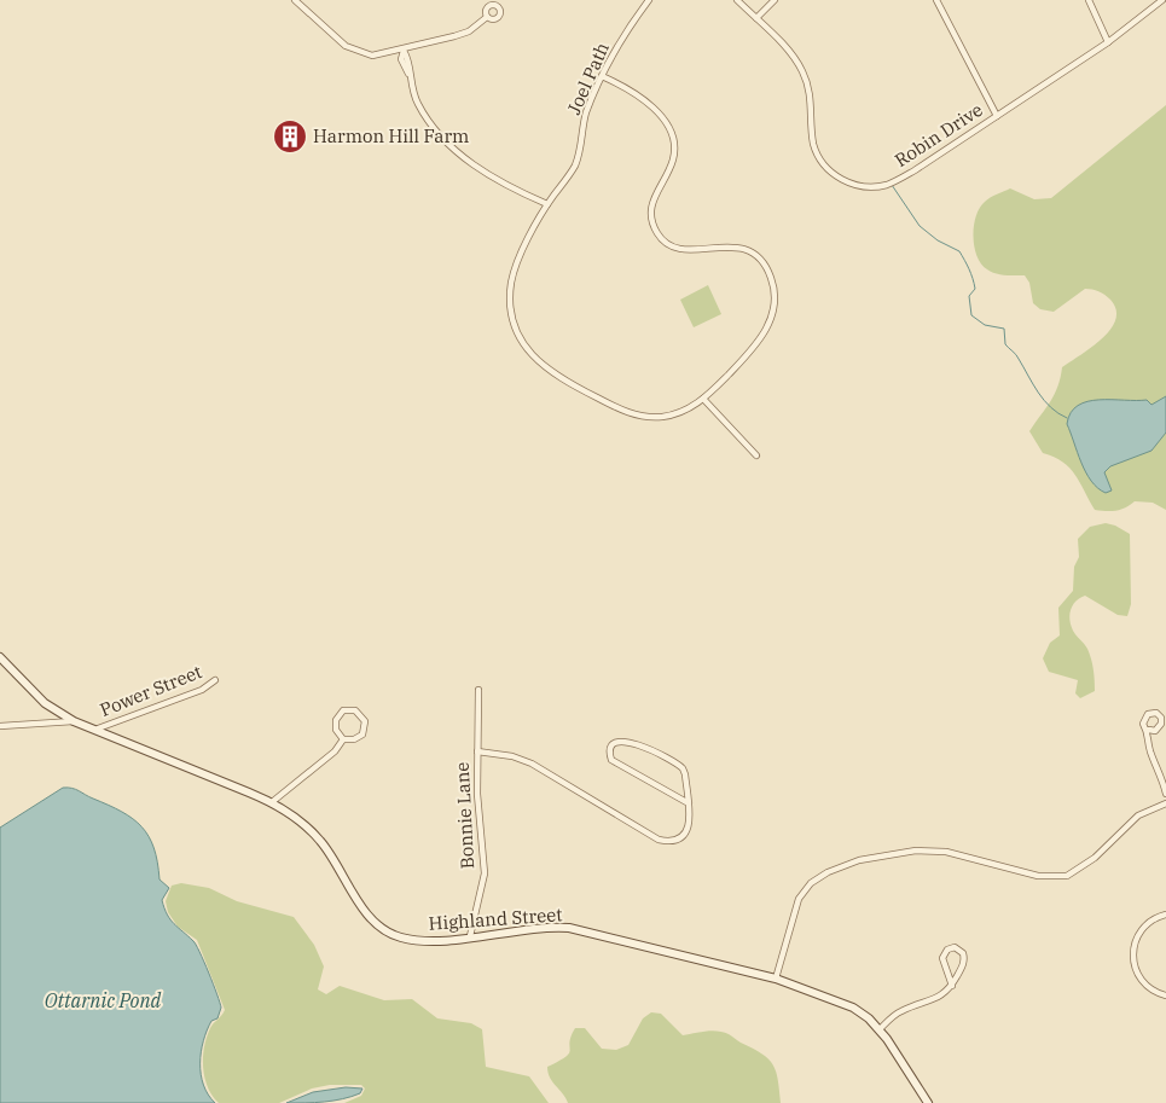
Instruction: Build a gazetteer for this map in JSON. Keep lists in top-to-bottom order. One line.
{"streets":{"street":["Joel Path","Robin Drive","Power Street","Bonnie Lane","Highland Street"]},"crossings":[["Power Street","Highland Street"],["Bonnie Lane","Highland Street"]],"water":["Ottarnic Pond"],"places":{"building":["Harmon Hill Farm"]}}
